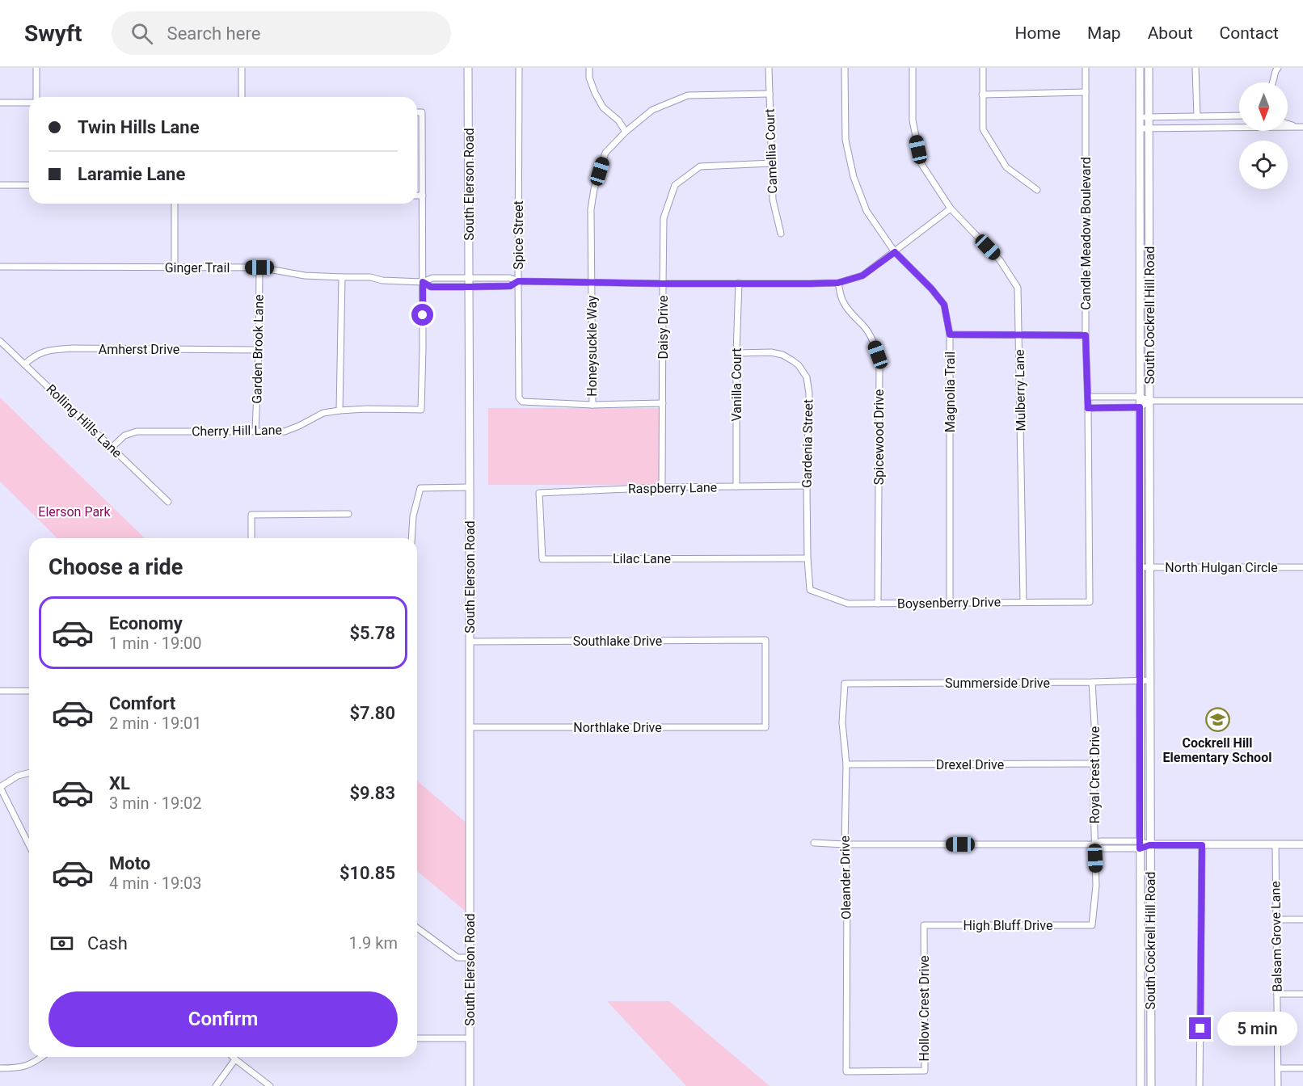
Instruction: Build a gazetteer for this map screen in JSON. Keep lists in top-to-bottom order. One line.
{"streets":{"main road":["South Elerson Road","South Cockrell Hill Road"],"street":["Camellia Court","Candle Meadow Boulevard","Spice Street","Ginger Trail","Daisy Drive","Honeysuckle Way","Amherst Drive","Garden Brook Lane","Vanilla Court","Mulberry Lane","Magnolia Trail","Rolling Hills Lane","Cherry Hill Lane","Spicewood Drive","Gardenia Street","Raspberry Lane","Lilac Lane","North Hulgan Circle","Boysenberry Drive","Southlake Drive","Summerside Drive","Northlake Drive","Drexel Drive","Royal Crest Drive","Oleander Drive","High Bluff Drive","Balsam Grove Lane","Hollow Crest Drive"]},"crossings":[["Camellia Court","Daisy Drive"],["Camellia Court","Honeysuckle Way"],["South Elerson Road","Ginger Trail"],["South Elerson Road","Southlake Drive"],["South Elerson Road","Northlake Drive"],["Candle Meadow Boulevard","Boysenberry Drive"],["Spice Street","Ginger Trail"],["Spice Street","Honeysuckle Way"],["Ginger Trail","Daisy Drive"],["Ginger Trail","Honeysuckle Way"],["Ginger Trail","Garden Brook Lane"],["Ginger Trail","Vanilla Court"],["Ginger Trail","Mulberry Lane"],["Ginger Trail","Magnolia Trail"],["Ginger Trail","Cherry Hill Lane"],["Ginger Trail","Spicewood Drive"],["South Cockrell Hill Road","North Hulgan Circle"],["South Cockrell Hill Road","Summerside Drive"],["Daisy Drive","Raspberry Lane"],["Amherst Drive","Garden Brook Lane"],["Amherst Drive","Rolling Hills Lane"],["Garden Brook Lane","Cherry Hill Lane"],["Vanilla Court","Gardenia Street"],["Vanilla Court","Raspberry Lane"],["Mulberry Lane","Boysenberry Drive"],["Magnolia Trail","Boysenberry Drive"],["Rolling Hills Lane","Cherry Hill Lane"],["Spicewood Drive","Boysenberry Drive"],["Gardenia Street","Raspberry Lane"],["Gardenia Street","Lilac Lane"],["Gardenia Street","Boysenberry Drive"],["Raspberry Lane","Lilac Lane"],["Southlake Drive","Northlake Drive"],["Summerside Drive","Royal Crest Drive"],["Summerside Drive","Oleander Drive"],["Drexel Drive","Royal Crest Drive"],["Drexel Drive","Oleander Drive"],["Royal Crest Drive","High Bluff Drive"],["Oleander Drive","Hollow Crest Drive"],["High Bluff Drive","Hollow Crest Drive"]],"parks":["Elerson Park"],"places":{"school or university":["Cockrell Hill Elementary School"]},"north":"bottom","page":{"header":"Swyft","search":"Search here","nav":["Home","Map","About","Contact"],"banner":["Twin Hills Lane","Laramie Lane"],"heading":"Choose a ride","list":[{"name":"Economy","note":"1 min · 19:00","value":"$5.78"},{"name":"Comfort","note":"2 min · 19:01","value":"$7.80"},{"name":"XL","note":"3 min · 19:02","value":"$9.83"},{"name":"Moto","note":"4 min · 19:03","value":"$10.85"}],"pay":["Cash","1.9 km"],"buttons":"Confirm","bubble":"5 min"}}
